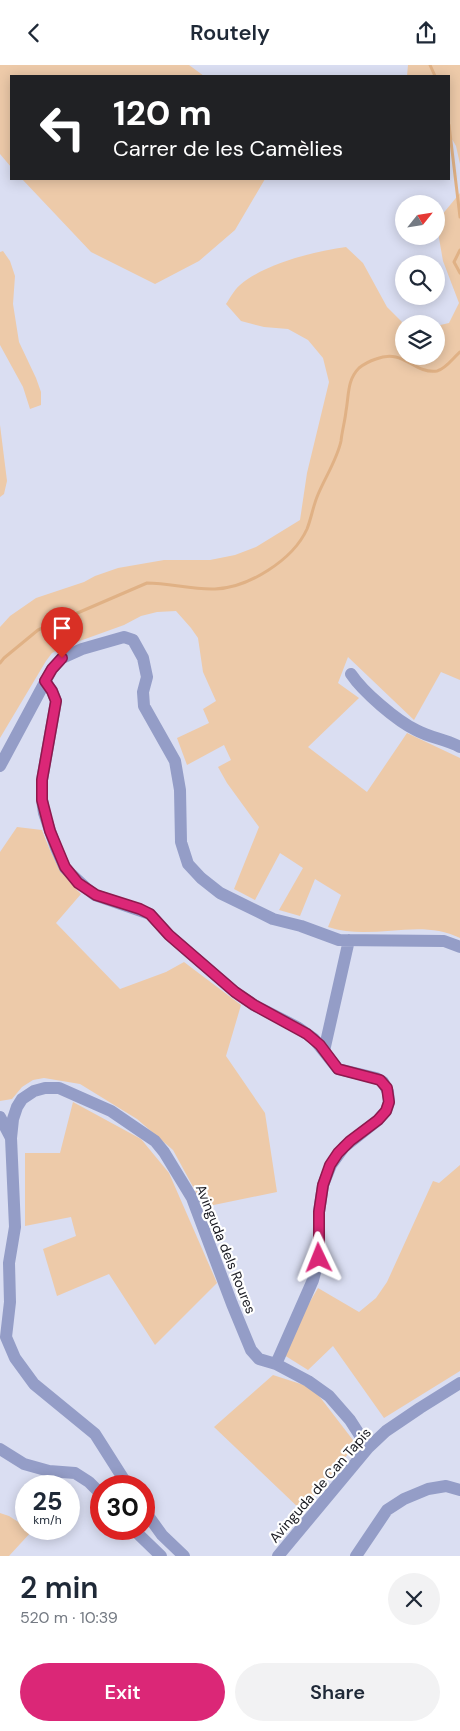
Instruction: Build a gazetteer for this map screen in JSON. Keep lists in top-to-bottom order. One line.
{"streets":{"street":["Avinguda dels Roures","Avinguda de Can Tapis"]},"crossings":[["Avinguda dels Roures","Avinguda de Can Tapis"]],"north":"top right","page":{"header":"Routely","turn":["120 m","Carrer de les Camèlies"],"speed":"25 km/h","limit":"30","heading":["2 min","520 m · 10:39"],"buttons":["Exit","Share"]}}
